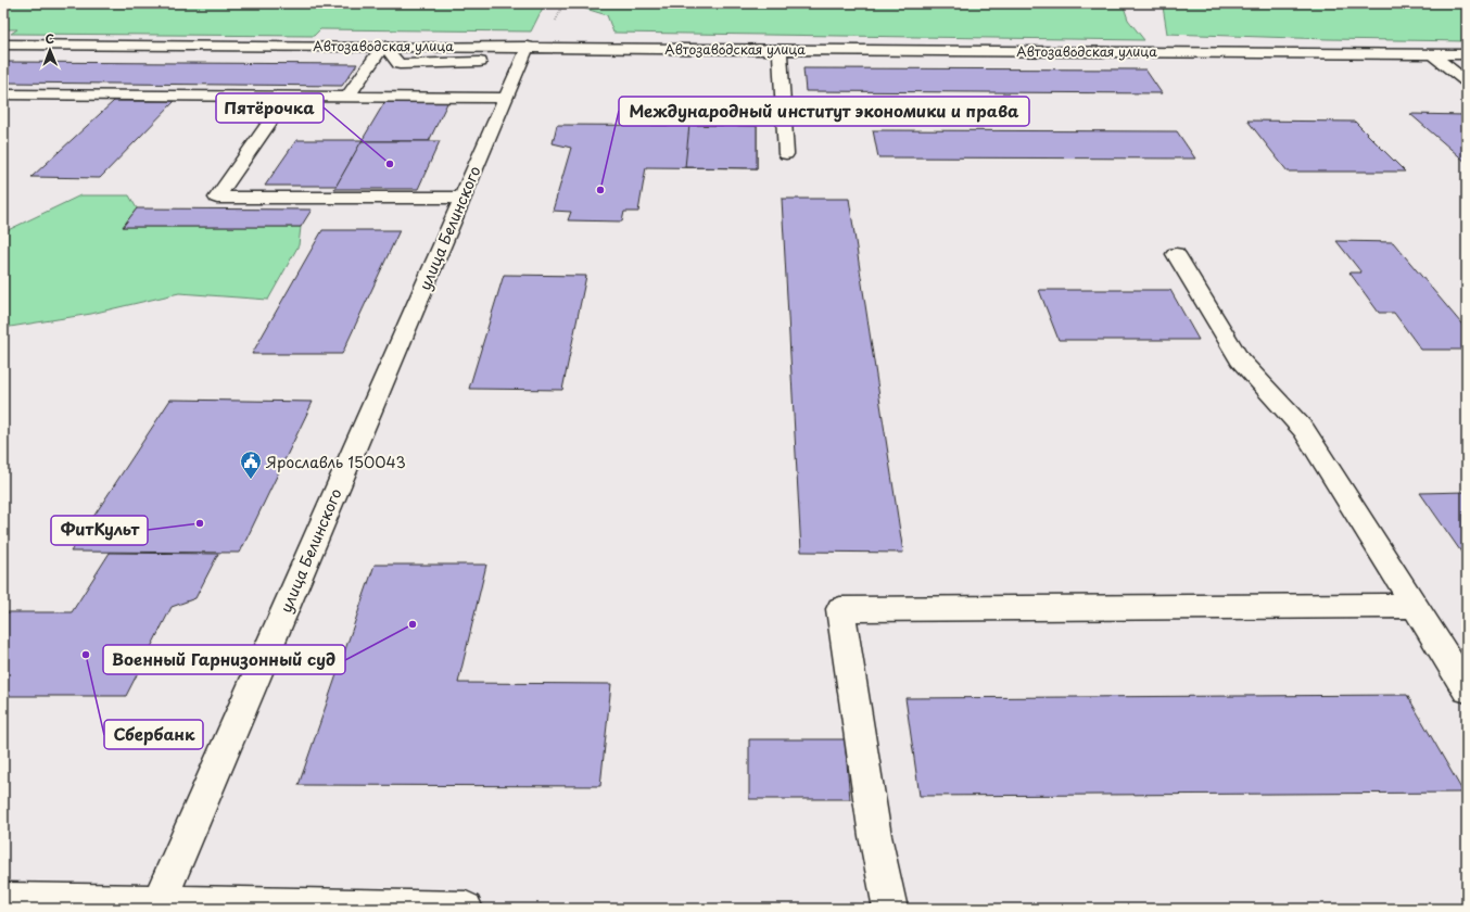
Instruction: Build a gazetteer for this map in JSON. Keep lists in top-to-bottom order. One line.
{"streets":{"street":["Автозаводская улица","улица Белинского"]},"crossings":[["Автозаводская улица","улица Белинского"]],"places":{"other":["Пятёрочка","Международный институт экономики и права","ФитКульт","Военный Гарнизонный суд","Сбербанк"],"public building":["Ярославль 150043"]},"north":"top"}
